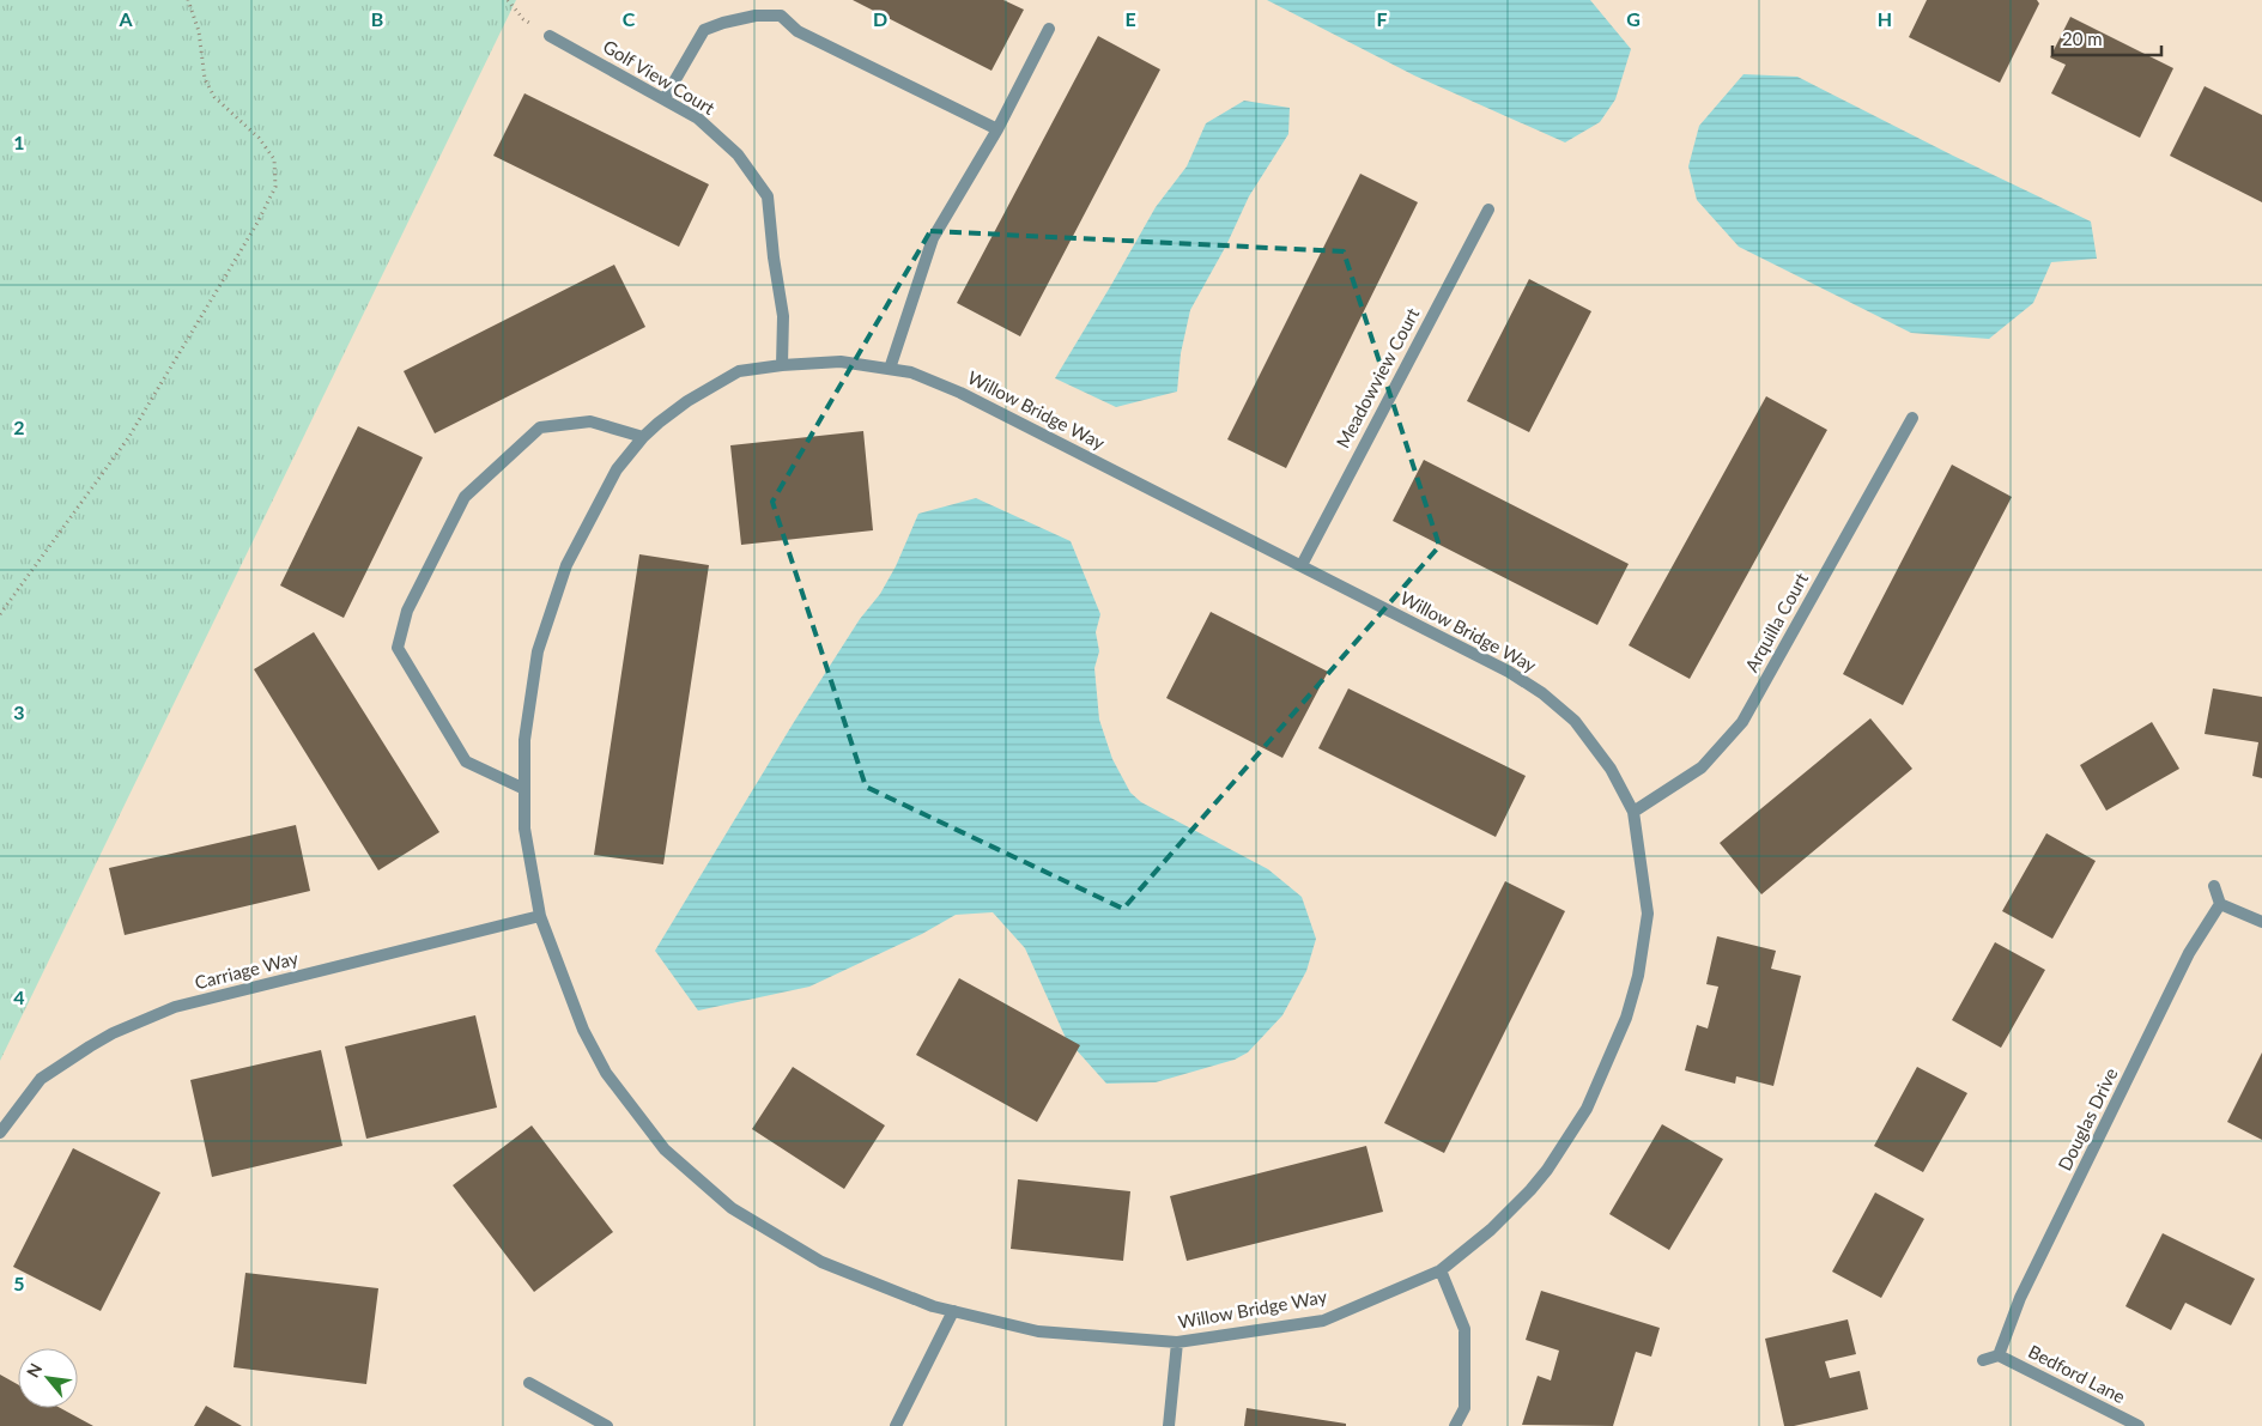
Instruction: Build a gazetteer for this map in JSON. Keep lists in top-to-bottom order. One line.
{"streets":{"street":["Golf View Court","Meadowview Court","Willow Bridge Way","Arquilla Court","Carriage Way","Douglas Drive","Bedford Lane"]},"crossings":[["Golf View Court","Willow Bridge Way"],["Meadowview Court","Willow Bridge Way"],["Willow Bridge Way","Arquilla Court"],["Willow Bridge Way","Carriage Way"],["Douglas Drive","Bedford Lane"]],"scale_bar":"20 m","north":"top left","grid":{"columns":["A","B","C","D","E","F","G","H"],"rows":["1","2","3","4","5"]}}
